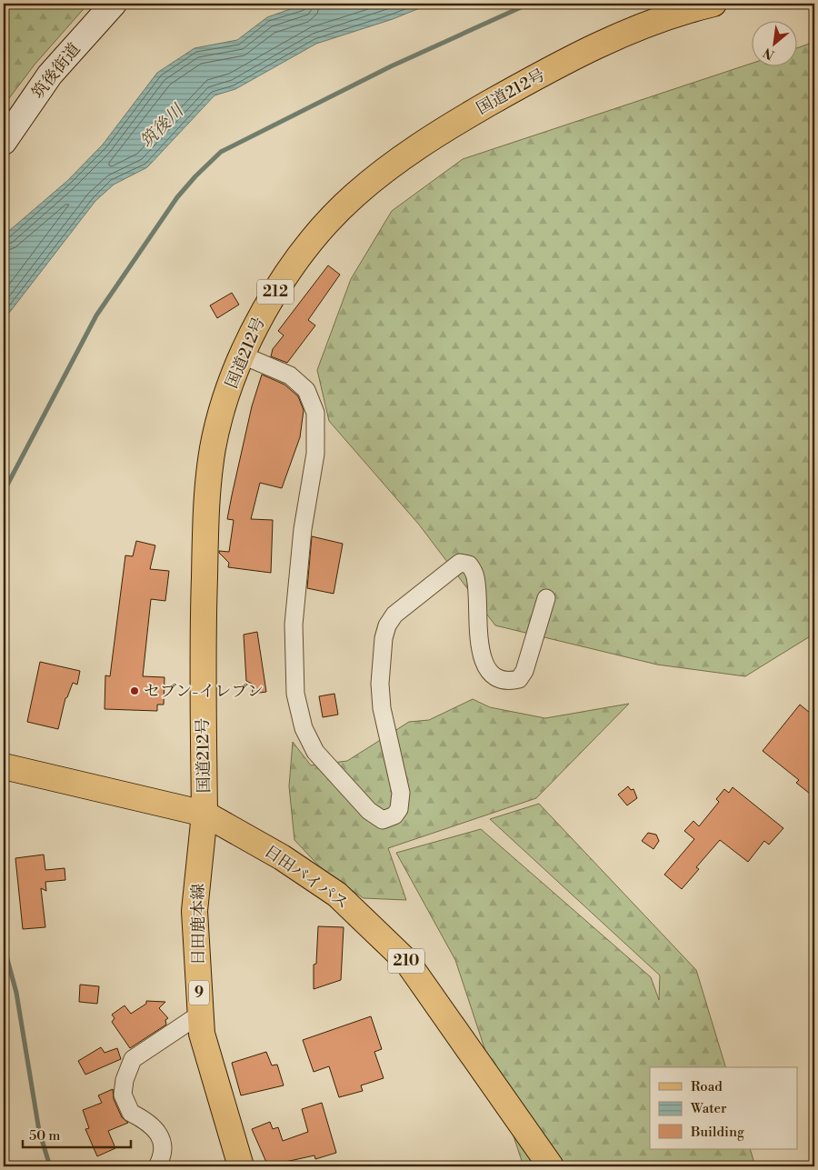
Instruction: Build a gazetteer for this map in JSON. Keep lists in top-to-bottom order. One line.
{"streets":{"main road":["国道212号","212","日田バイパス","日田鹿本線","210","9"],"street":["筑後街道"]},"crossings":[["国道212号","日田バイパス"],["国道212号","日田鹿本線"],["日田バイパス","日田鹿本線"]],"water":["筑後川"],"places":["セブン-イレブン"],"legend":["Road","Water","Building"],"scale_bar":"50 m","north":"bottom left"}
